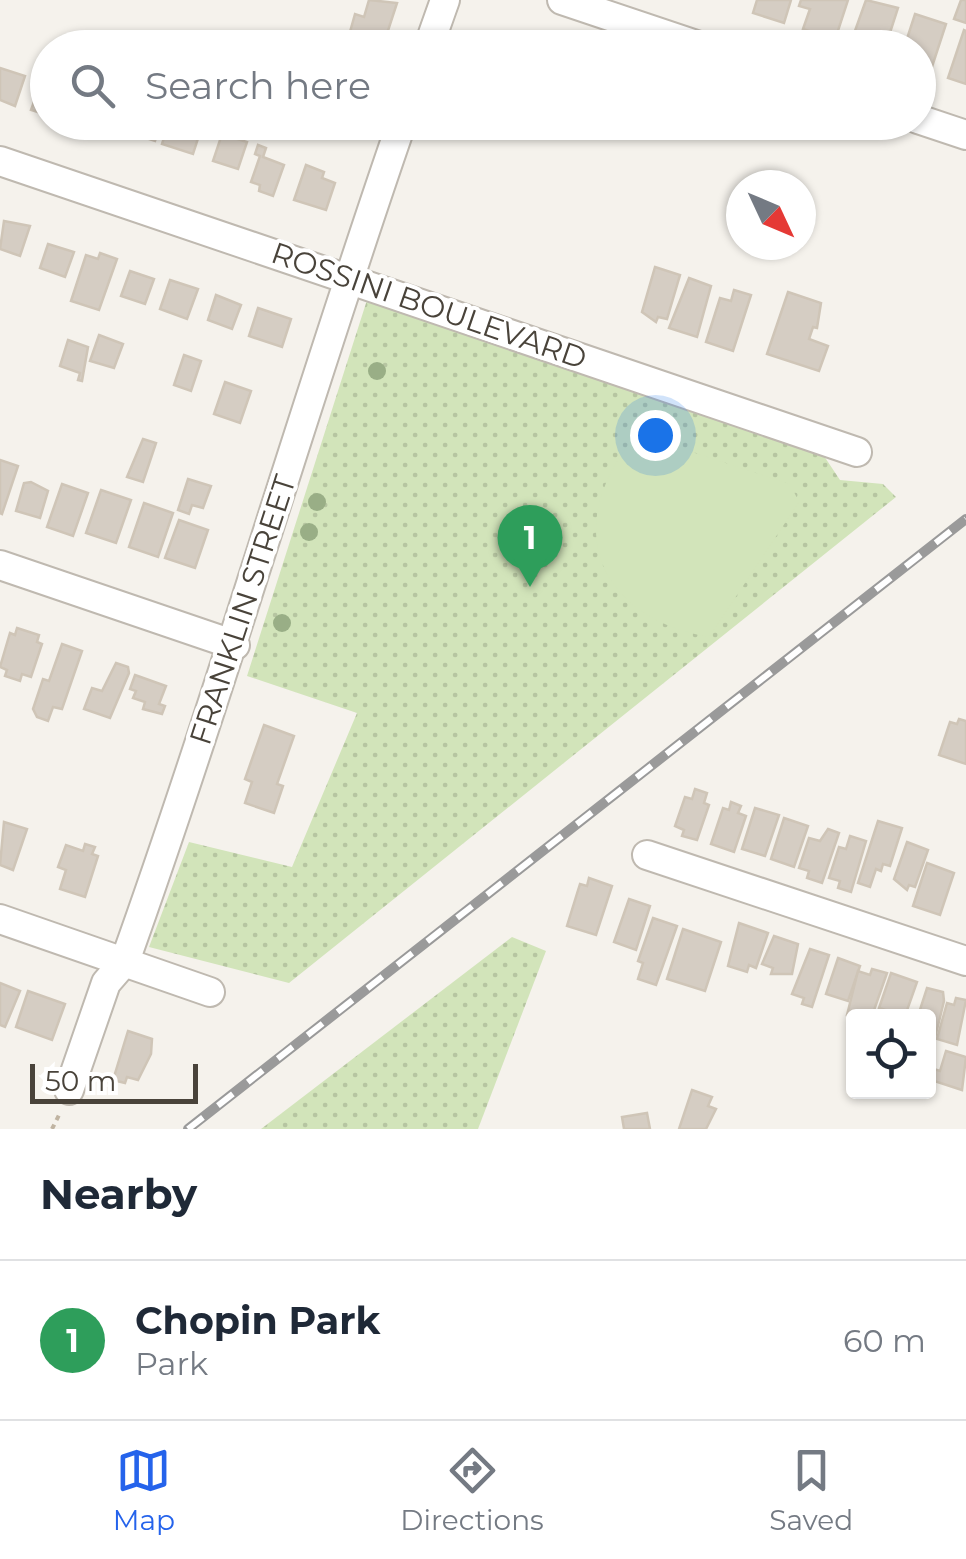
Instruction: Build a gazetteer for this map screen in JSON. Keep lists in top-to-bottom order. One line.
{"streets":{"street":["ROSSINI BOULEVARD","FRANKLIN STREET"]},"crossings":[["ROSSINI BOULEVARD","FRANKLIN STREET"]],"scale_bar":"50 m","north":"bottom right","page":{"search":"Search here","pins":"1","scale":"50 m","heading":"Nearby","list":[{"mark":"1","name":"Chopin Park","note":"Park","value":"60 m"}],"nav":["Map","Directions","Saved"]}}
